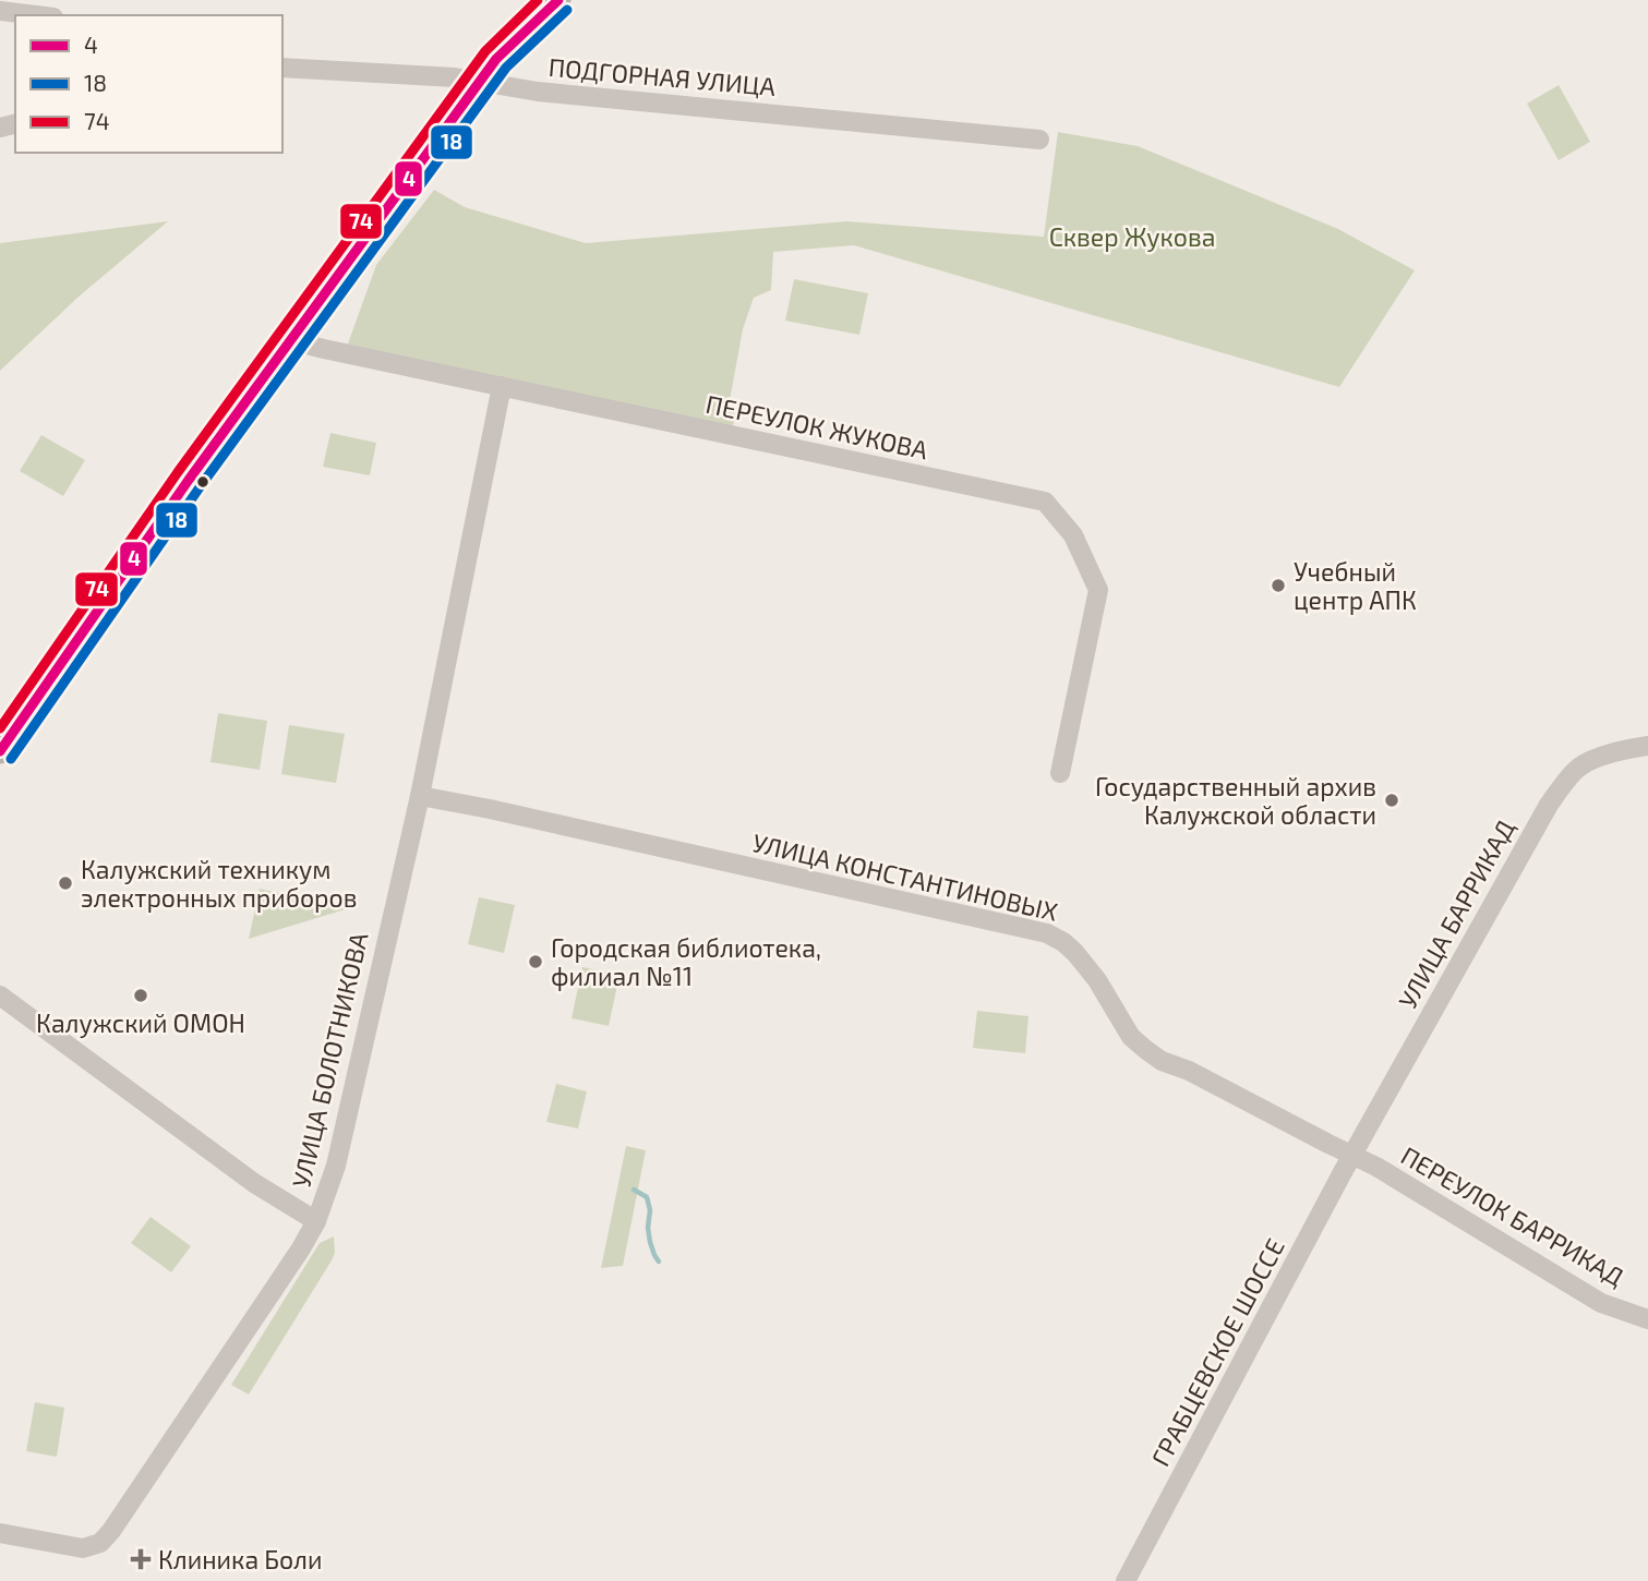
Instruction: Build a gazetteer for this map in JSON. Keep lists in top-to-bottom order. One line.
{"streets":{"street":["ПОДГОРНАЯ УЛИЦА","ПЕРЕУЛОК ЖУКОВА","УЛИЦА КОНСТАНТИНОВЫХ","УЛИЦА БАРРИКАД","УЛИЦА БОЛОТНИКОВА","ПЕРЕУЛОК БАРРИКАД","ГРАБЦЕВСКОЕ ШОССЕ"]},"crossings":[["ПЕРЕУЛОК ЖУКОВА","УЛИЦА БОЛОТНИКОВА"],["УЛИЦА КОНСТАНТИНОВЫХ","УЛИЦА БАРРИКАД"],["УЛИЦА КОНСТАНТИНОВЫХ","УЛИЦА БОЛОТНИКОВА"],["УЛИЦА КОНСТАНТИНОВЫХ","ПЕРЕУЛОК БАРРИКАД"],["УЛИЦА КОНСТАНТИНОВЫХ","ГРАБЦЕВСКОЕ ШОССЕ"],["УЛИЦА БАРРИКАД","ПЕРЕУЛОК БАРРИКАД"],["УЛИЦА БАРРИКАД","ГРАБЦЕВСКОЕ ШОССЕ"],["ПЕРЕУЛОК БАРРИКАД","ГРАБЦЕВСКОЕ ШОССЕ"]],"parks":["Сквер Жукова"],"places":{"other":["Учебный центр АПК","Государственный архив Калужской области","Калужский техникум электронных приборов","Городская библиотека, филиал №11","Калужский ОМОН"],"health":["Клиника Боли"]},"lines":["transit line 4","transit line 74","transit line 18"],"legend":["4","18","74"]}
